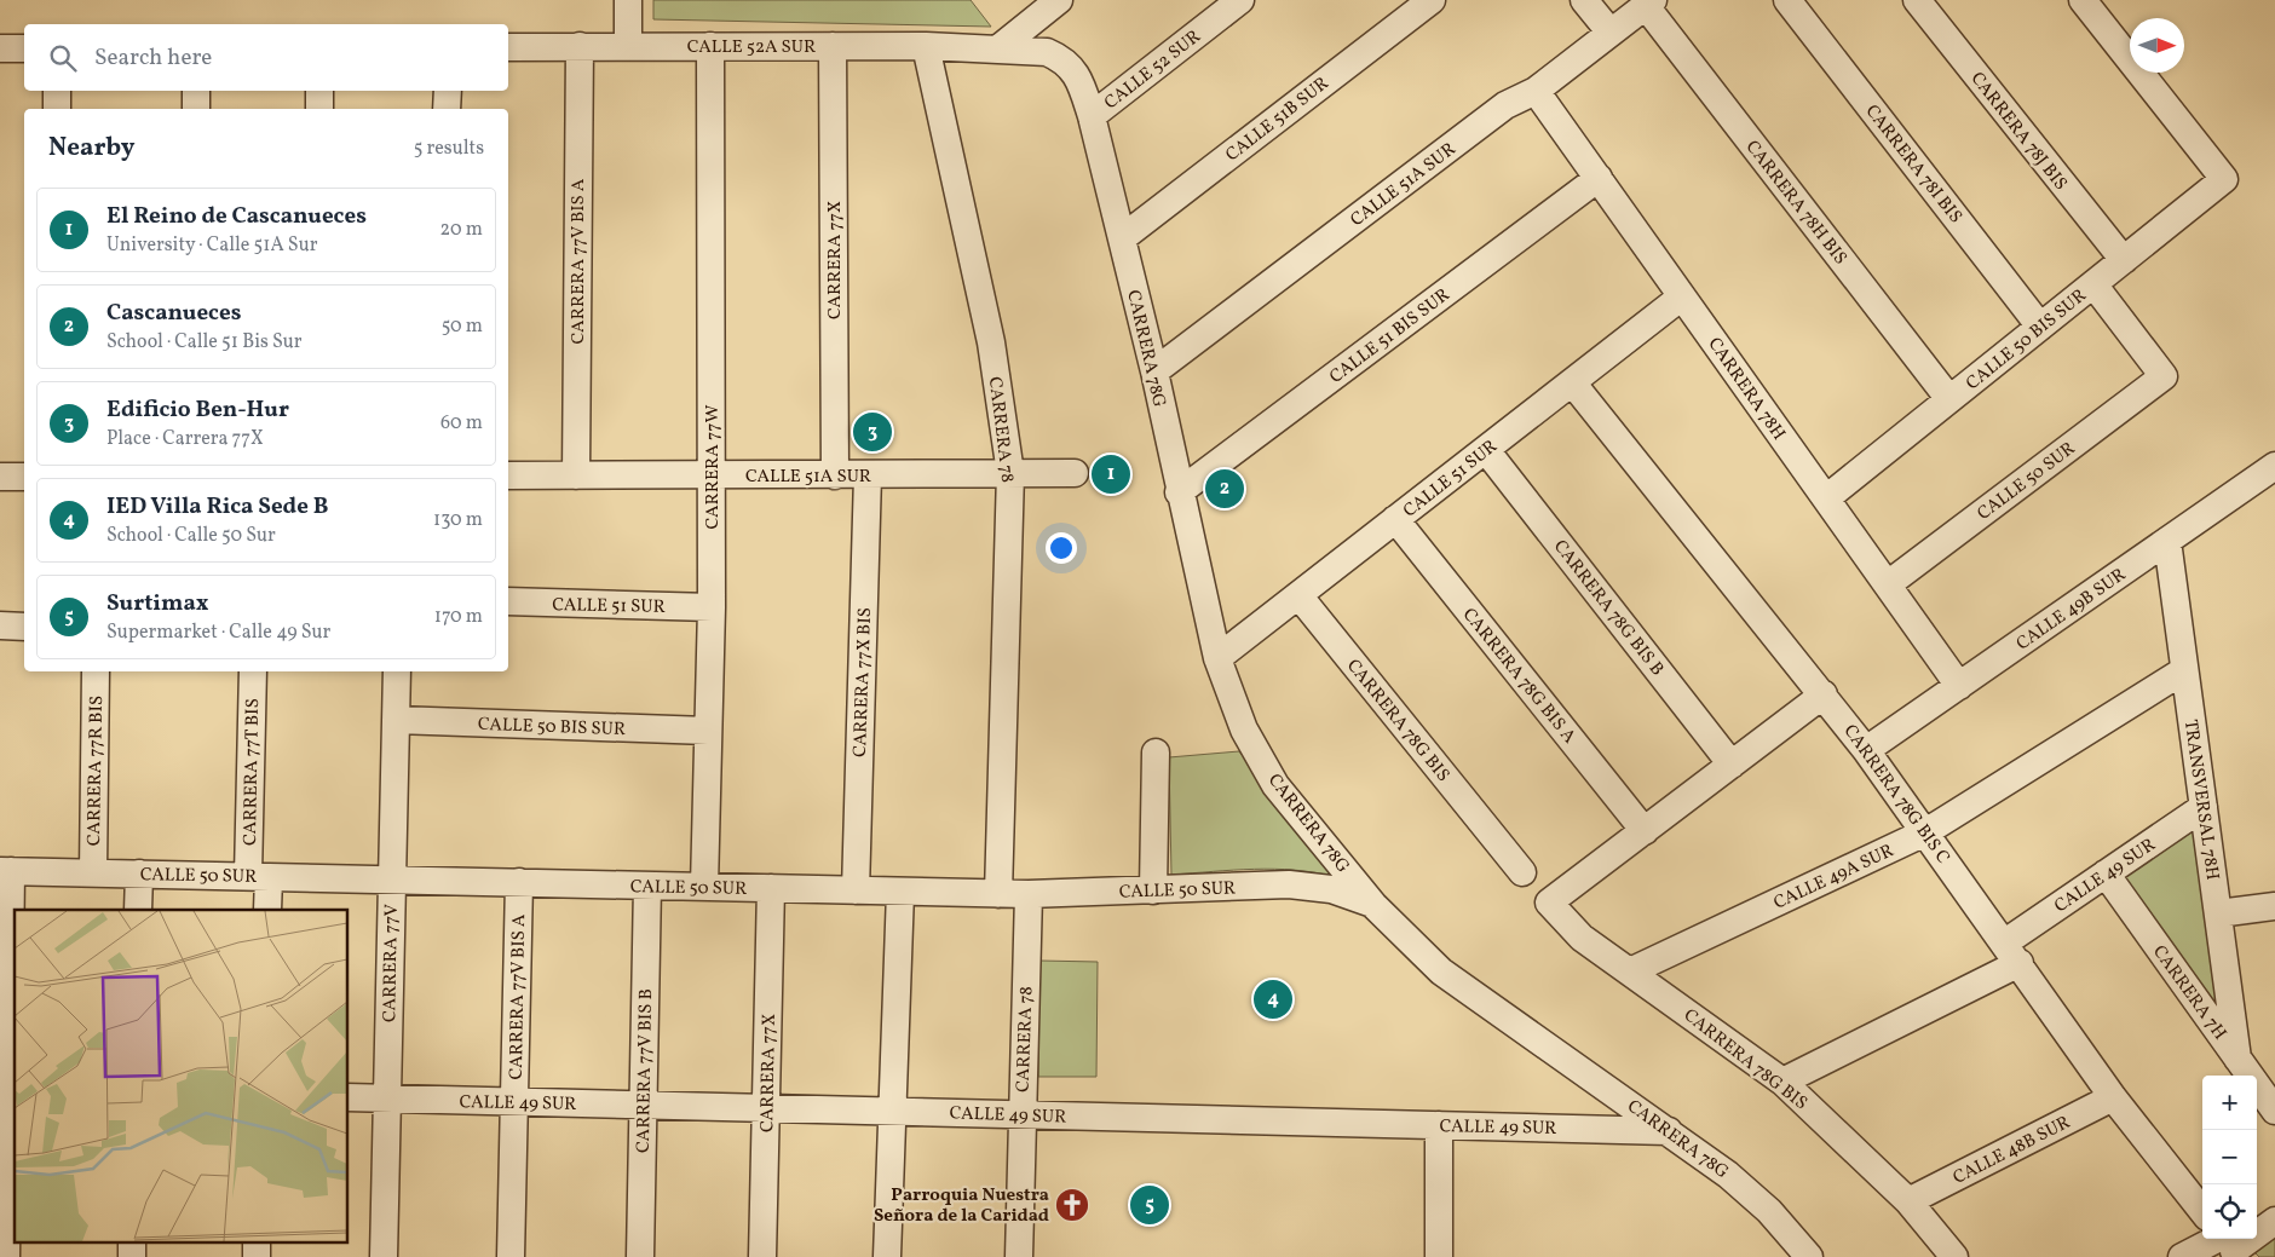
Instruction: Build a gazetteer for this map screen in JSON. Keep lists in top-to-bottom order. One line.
{"streets":{"street":["CALLE 52A SUR","CALLE 52 SUR","CALLE 51B SUR","CARRERA 78J BIS","CARRERA 78I BIS","CALLE 51A SUR","CARRERA 78H BIS","CARRERA 77X","CARRERA 77V BIS A","CALLE 51 BIS SUR","CALLE 50 BIS SUR","CARRERA 78G","CARRERA 78H","CARRERA 78","CARRERA 77W","CALLE 51 SUR","CALLE 50 SUR","CARRERA 78G BIS B","CALLE 49B SUR","CARRERA 78G BIS A","CARRERA 77X BIS","CARRERA 78G BIS","CARRERA 77R BIS","CARRERA 77T BIS","CARRERA 78G BIS C","TRANSVERSAL 78H","CALLE 49 SUR","CALLE 49A SUR","CARRERA 77V","CARRERA 7H","CARRERA 77V BIS B","CALLE 48B SUR"]},"crossings":[["CALLE 52A SUR","CARRERA 77X"],["CALLE 52A SUR","CARRERA 77V BIS A"],["CALLE 52A SUR","CARRERA 78G"],["CALLE 52A SUR","CARRERA 78"],["CALLE 52A SUR","CARRERA 77W"],["CALLE 52 SUR","CARRERA 78G"],["CALLE 51B SUR","CARRERA 78G"],["CARRERA 78J BIS","CALLE 50 BIS SUR"],["CARRERA 78I BIS","CALLE 50 BIS SUR"],["CALLE 51A SUR","CARRERA 78H BIS"],["CALLE 51A SUR","CARRERA 77X"],["CALLE 51A SUR","CARRERA 77V BIS A"],["CALLE 51A SUR","CARRERA 78G"],["CALLE 51A SUR","CARRERA 78H"],["CALLE 51A SUR","CARRERA 78"],["CALLE 51A SUR","CARRERA 77W"],["CALLE 51A SUR","CARRERA 77X BIS"],["CARRERA 78H BIS","CALLE 50 BIS SUR"],["CARRERA 77X","CALLE 50 SUR"],["CARRERA 77X","CALLE 49 SUR"],["CARRERA 77V BIS A","CALLE 50 SUR"],["CARRERA 77V BIS A","CALLE 49 SUR"],["CALLE 51 BIS SUR","CARRERA 78G"],["CALLE 51 BIS SUR","CARRERA 78H"],["CALLE 50 BIS SUR","CARRERA 78H"],["CALLE 50 BIS SUR","CARRERA 77W"],["CALLE 50 BIS SUR","CALLE 50 SUR"],["CALLE 50 BIS SUR","CARRERA 77V"],["CARRERA 78G","CALLE 51 SUR"],["CARRERA 78G","CALLE 50 SUR"],["CARRERA 78G","CALLE 49 SUR"],["CARRERA 78H","CALLE 51 SUR"],["CARRERA 78H","CALLE 50 SUR"],["CARRERA 78H","CALLE 49B SUR"],["CARRERA 78","CALLE 50 SUR"],["CARRERA 78","CALLE 49 SUR"],["CARRERA 77W","CALLE 51 SUR"],["CARRERA 77W","CALLE 50 SUR"],["CALLE 51 SUR","CARRERA 78G BIS B"],["CALLE 51 SUR","CARRERA 78G BIS A"],["CALLE 51 SUR","CARRERA 78G BIS"],["CALLE 51 SUR","CARRERA 78G BIS C"],["CALLE 50 SUR","CARRERA 77X BIS"],["CALLE 50 SUR","CARRERA 77R BIS"],["CALLE 50 SUR","CARRERA 77T BIS"],["CALLE 50 SUR","CARRERA 77V"],["CALLE 50 SUR","CARRERA 77V BIS B"],["CALLE 49B SUR","CARRERA 78G BIS C"],["CALLE 49B SUR","TRANSVERSAL 78H"],["CARRERA 78G BIS A","CARRERA 78G BIS"],["CARRERA 78G BIS","CALLE 49 SUR"],["CARRERA 78G BIS","CALLE 49A SUR"],["CARRERA 78G BIS","CALLE 48B SUR"],["CARRERA 78G BIS C","CALLE 49 SUR"],["CARRERA 78G BIS C","CALLE 49A SUR"],["CARRERA 78G BIS C","CALLE 48B SUR"],["TRANSVERSAL 78H","CALLE 49 SUR"],["TRANSVERSAL 78H","CALLE 49A SUR"],["TRANSVERSAL 78H","CARRERA 7H"],["CALLE 49 SUR","CARRERA 77V"],["CALLE 49 SUR","CARRERA 7H"],["CALLE 49 SUR","CARRERA 77V BIS B"]],"places":{"church":["Parroquia Nuestra Señora de la Caridad"]},"north":"right","page":{"search":"Search here","heading":["Nearby","5 results"],"list":[{"mark":"1","name":"El Reino de Cascanueces","note":"University · Calle 51A Sur","value":"20 m"},{"mark":"2","name":"Cascanueces","note":"School · Calle 51 Bis Sur","value":"50 m"},{"mark":"3","name":"Edificio Ben-Hur","note":"Place · Carrera 77X","value":"60 m"},{"mark":"4","name":"IED Villa Rica Sede B","note":"School · Calle 50 Sur","value":"130 m"},{"mark":"5","name":"Surtimax","note":"Supermarket · Calle 49 Sur","value":"170 m"}],"pins":["3","1","2","4","5"],"map_buttons":["+","−"]}}
